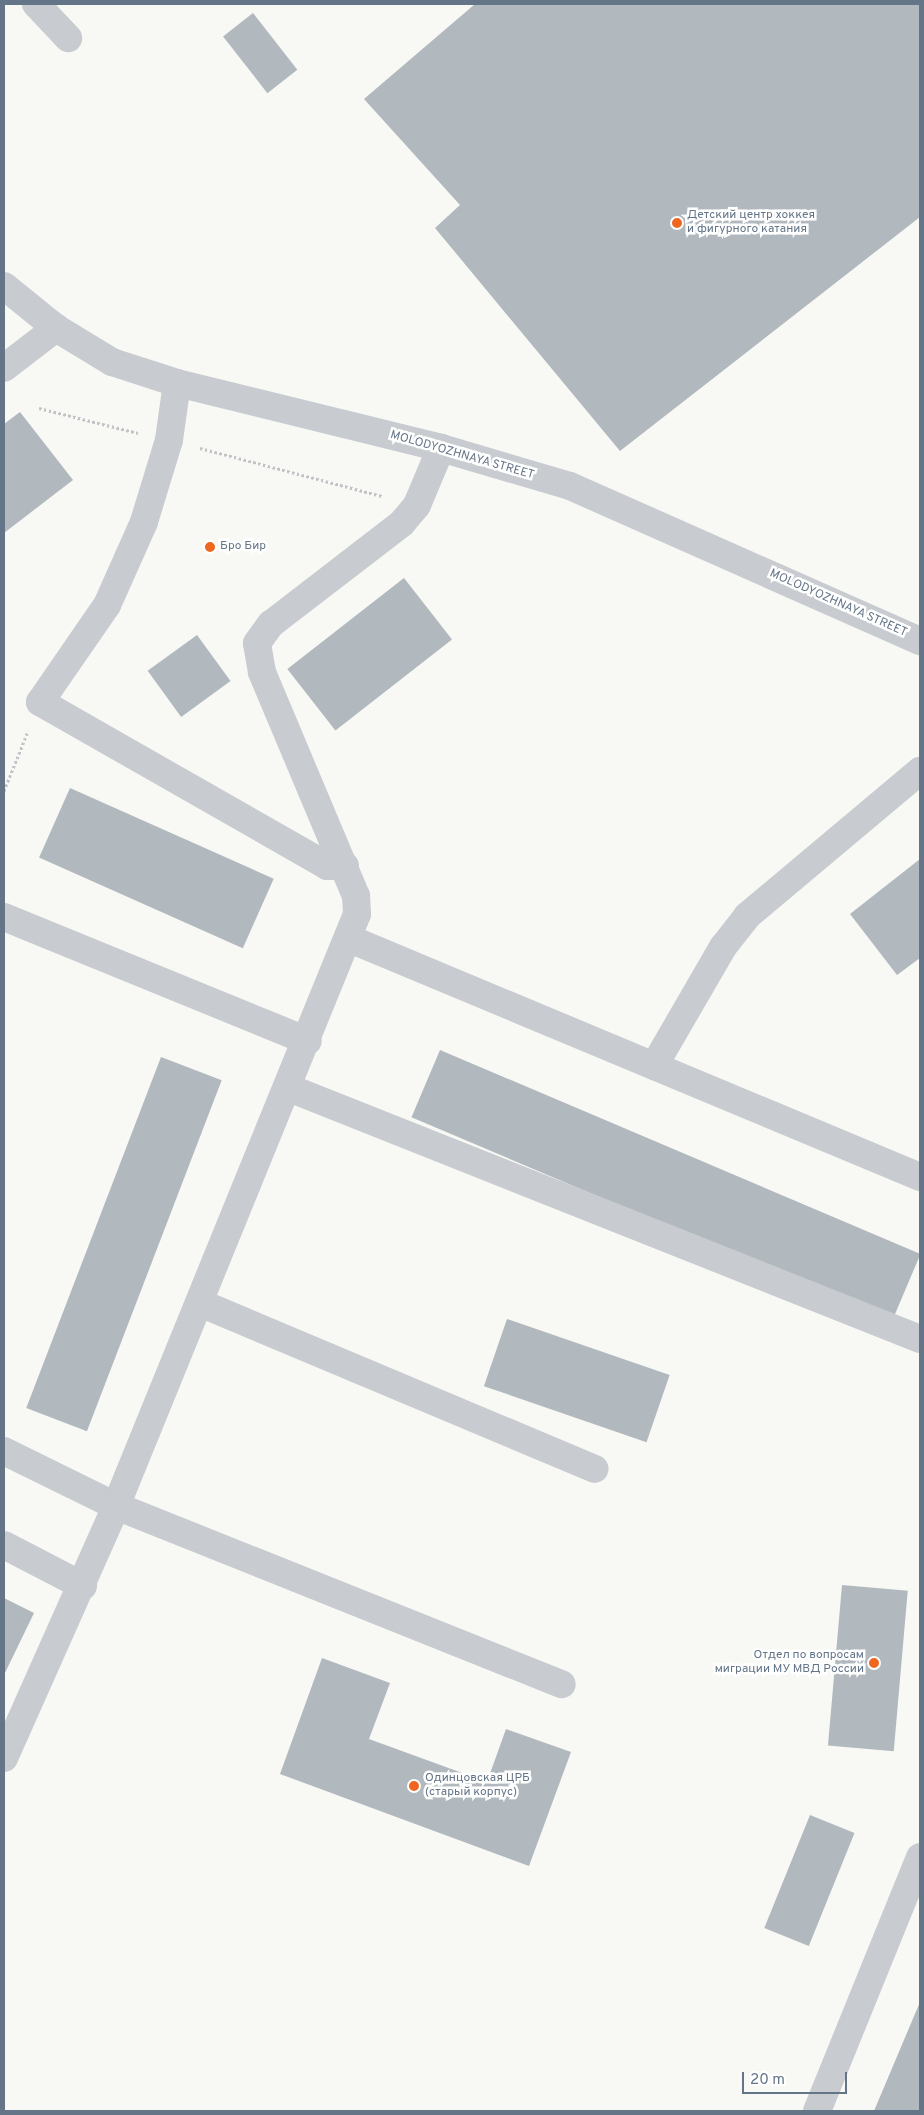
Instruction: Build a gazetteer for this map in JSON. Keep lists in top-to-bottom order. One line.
{"streets":{"street":["MOLODYOZHNAYA STREET"]},"places":["Детский центр хоккея и фигурного катания","Бро Бир","Отдел по вопросам миграции МУ МВД России","Одинцовская ЦРБ (старый корпус)"],"scale_bar":"20 m"}
